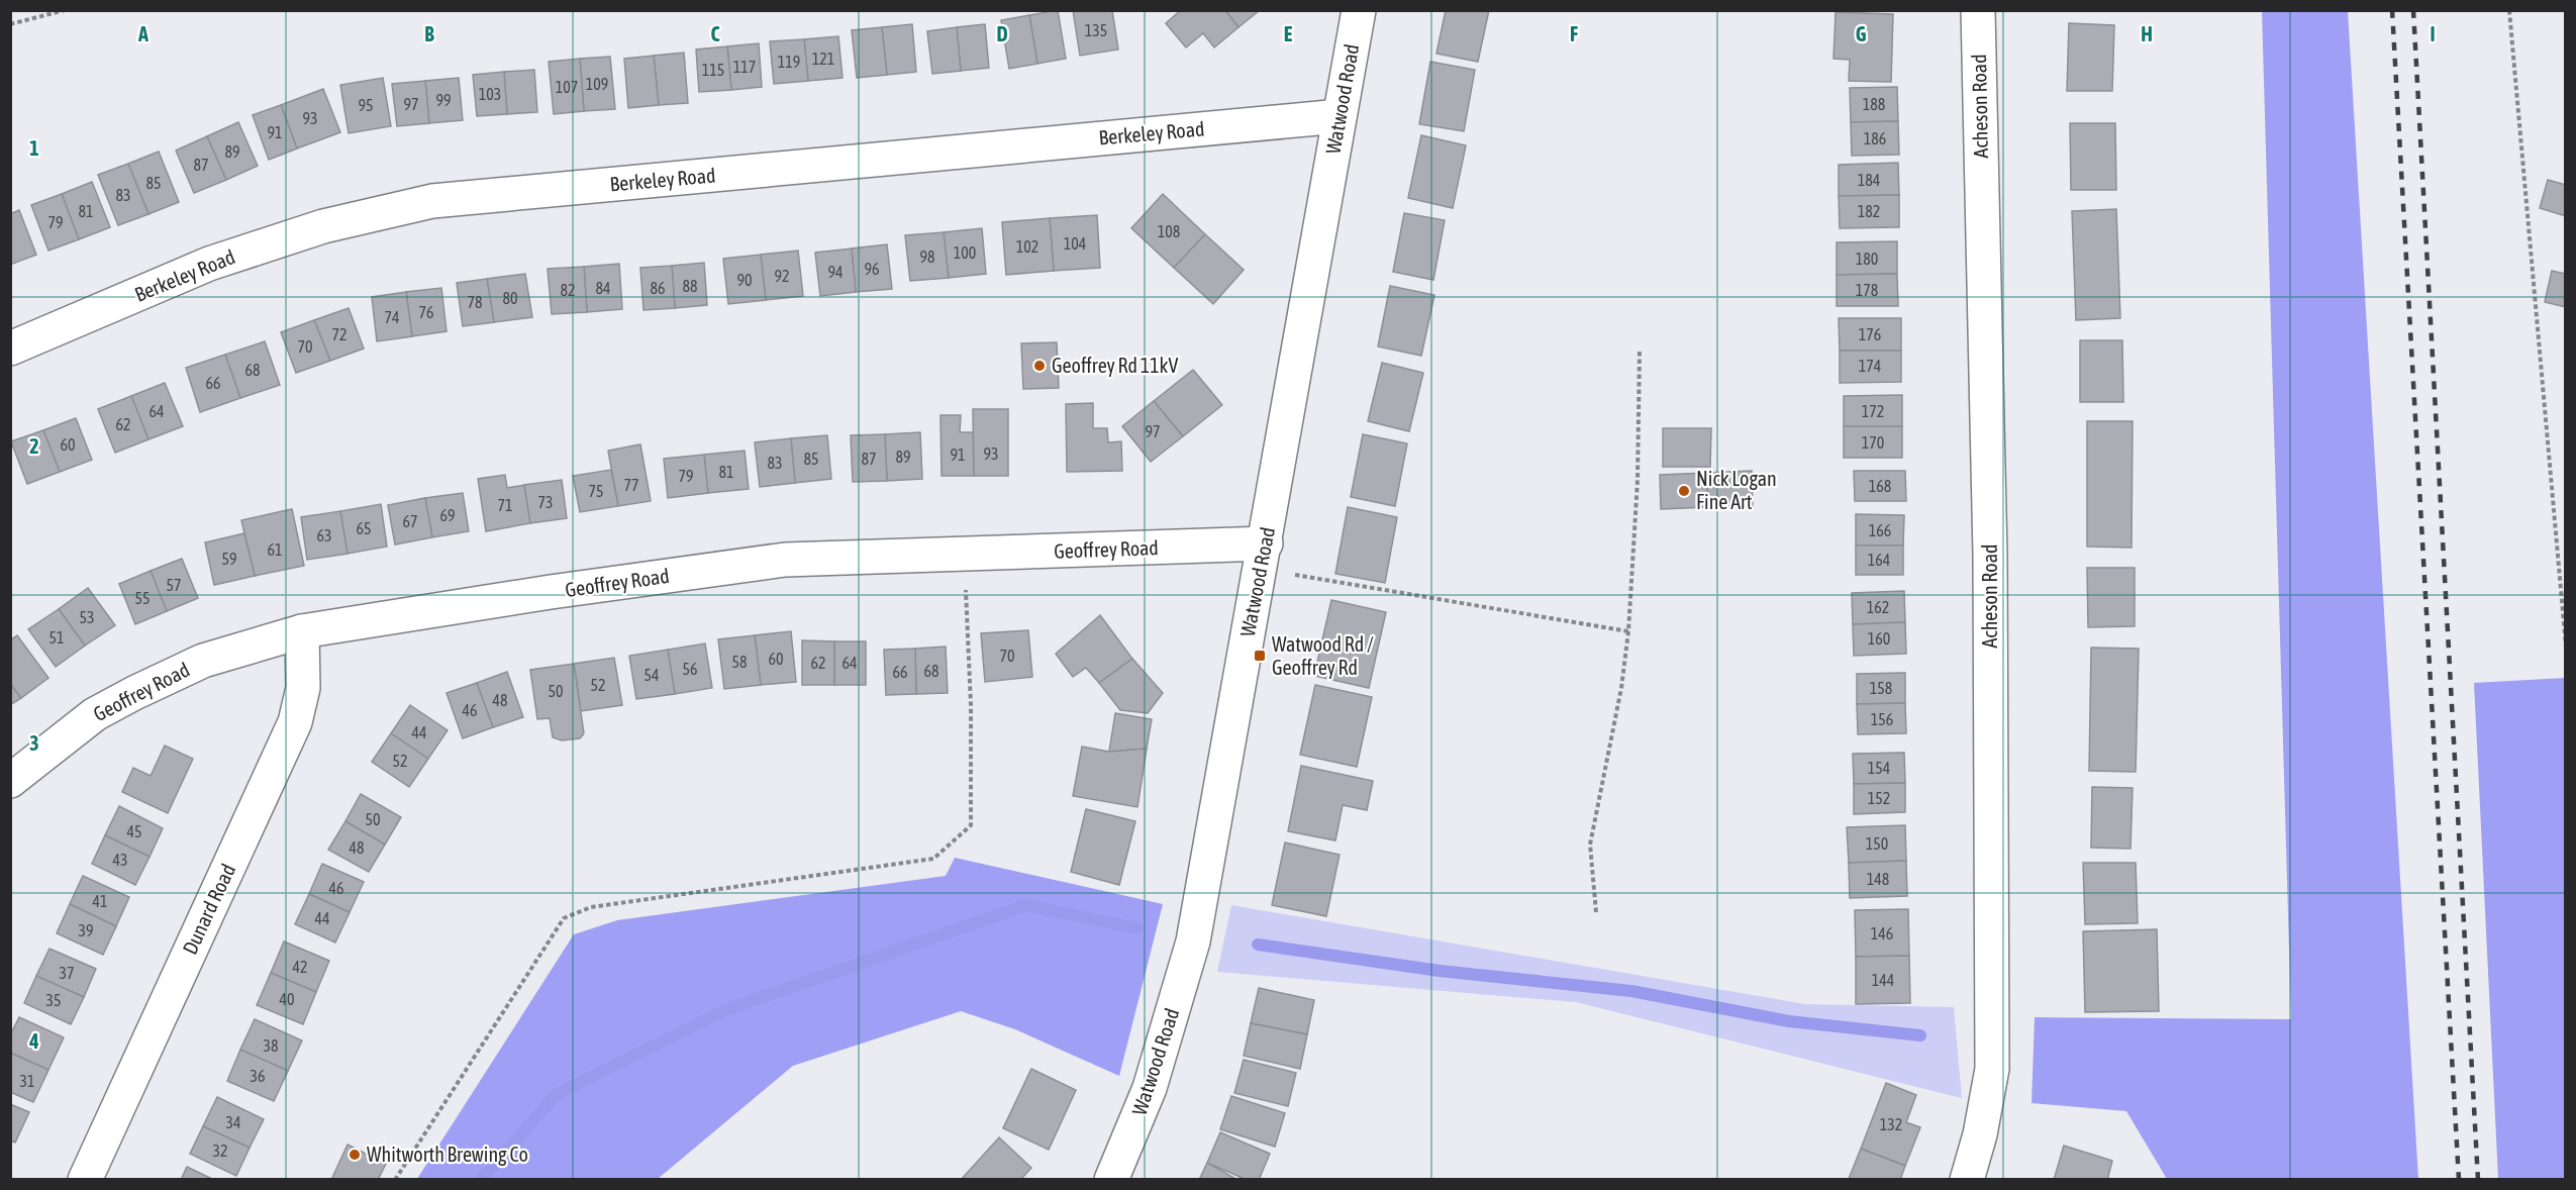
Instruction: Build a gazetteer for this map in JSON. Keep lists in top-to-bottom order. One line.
{"streets":{"street":["Watwood Road","Acheson Road","Berkeley Road","Geoffrey Road","Dunard Road"]},"crossings":[["Watwood Road","Berkeley Road"],["Watwood Road","Geoffrey Road"],["Geoffrey Road","Dunard Road"]],"places":{"other":["Geoffrey Rd 11kV","Nick Logan Fine Art","Whitworth Brewing Co"],"transit":["Watwood Rd / Geoffrey Rd"]},"house_numbers":["135","121","119","117","115","109","107","103","99","97","188","95","93","91","186","89","87","184","85","83","81","182","79","108","104","102","100","98","180","96","94","92","90","88","84","86","82","178","80","78","76","74","72","176","70","174","68","66","64","172","62","97","170","60","93","91","89","85","87","83","81","79","77","168","75","73","71","69","67","65","166","63","61","59","164","57","55","162","53","51","160","70","60","58","62","64","56","68","66","54","52","158","50","48","46","156","44","52","154","152","50","45","150","48","43","148","46","41","44","39","146","42","37","144","40","35","38","36","31","34","132","32"],"grid":{"columns":["A","B","C","D","E","F","G","H","I"],"rows":["1","2","3","4"]}}
